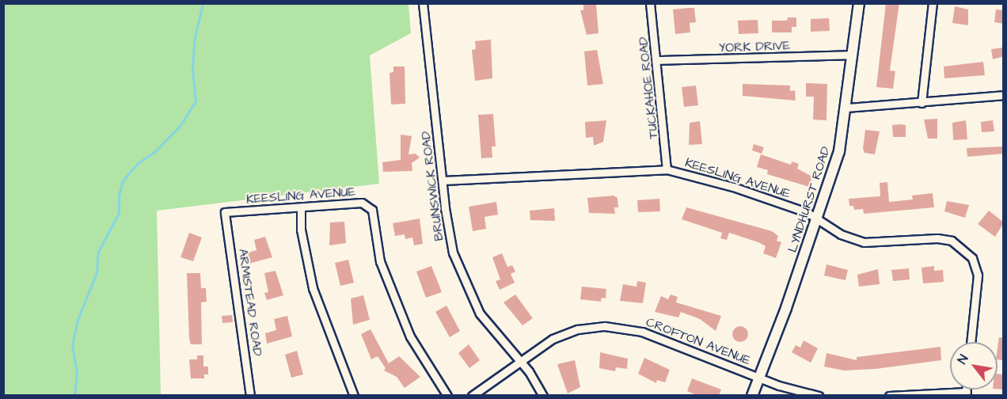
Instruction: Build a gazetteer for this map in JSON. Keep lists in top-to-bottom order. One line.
{"streets":{"main road":["LYNDHURST ROAD"],"street":["YORK DRIVE","TUCKAHOE ROAD","KEESLING AVENUE","BRUNSWICK ROAD","ARMISTEAD ROAD","CROFTON AVENUE"]},"crossings":[["YORK DRIVE","TUCKAHOE ROAD"],["YORK DRIVE","LYNDHURST ROAD"],["TUCKAHOE ROAD","KEESLING AVENUE"],["KEESLING AVENUE","BRUNSWICK ROAD"],["KEESLING AVENUE","LYNDHURST ROAD"],["KEESLING AVENUE","ARMISTEAD ROAD"],["BRUNSWICK ROAD","CROFTON AVENUE"],["LYNDHURST ROAD","CROFTON AVENUE"]],"north":"top left"}
